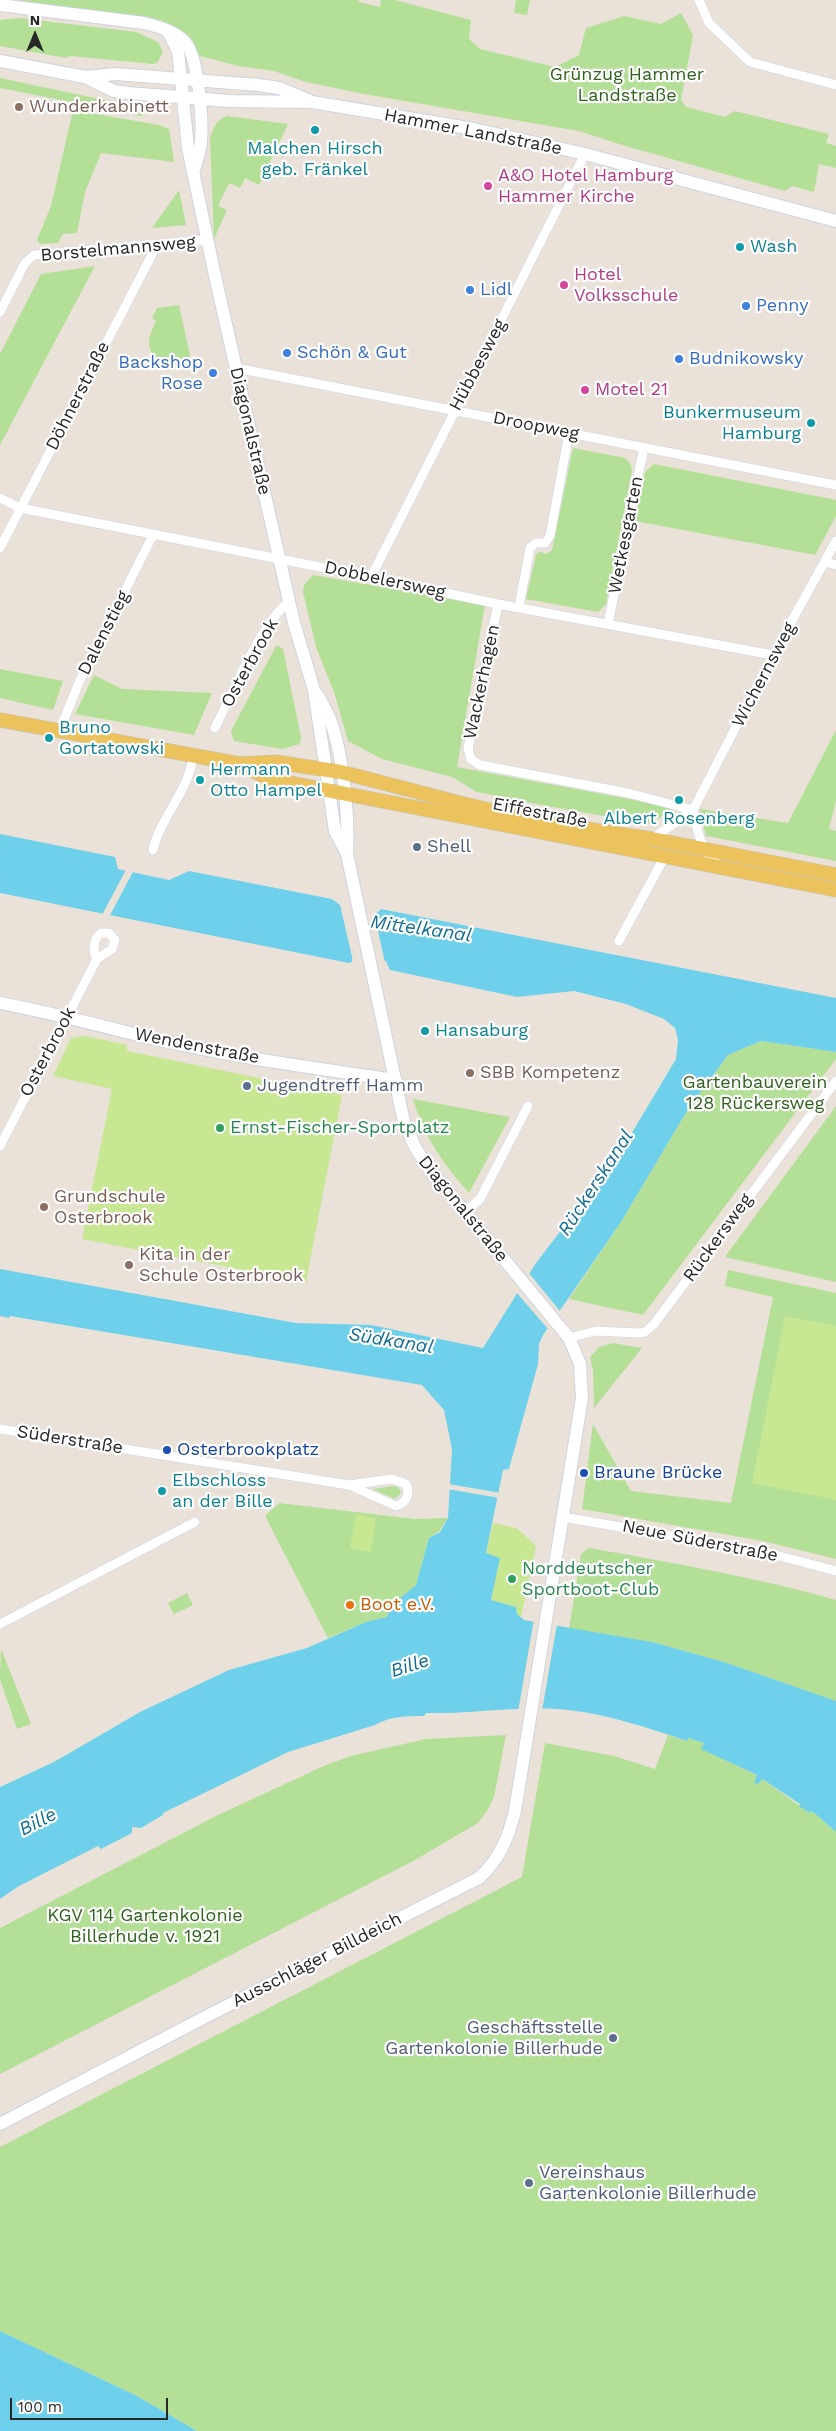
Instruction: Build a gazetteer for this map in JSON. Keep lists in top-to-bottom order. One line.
{"streets":{"main road":["Eiffestraße"],"street":["Hammer Landstraße","Borstelmannsweg","Hübbesweg","Döhnerstraße","Droopweg","Diagonalstraße","Wetkesgarten","Dobbelersweg","Dalenstieg","Osterbrook","Wichernsweg","Wackerhagen","Wendenstraße","Rückersweg","Süderstraße","Neue Süderstraße","Ausschläger Billdeich"]},"crossings":[["Hammer Landstraße","Hübbesweg"],["Hammer Landstraße","Diagonalstraße"],["Borstelmannsweg","Döhnerstraße"],["Borstelmannsweg","Diagonalstraße"],["Hübbesweg","Droopweg"],["Hübbesweg","Dobbelersweg"],["Döhnerstraße","Dobbelersweg"],["Droopweg","Diagonalstraße"],["Droopweg","Wetkesgarten"],["Droopweg","Wackerhagen"],["Diagonalstraße","Dobbelersweg"],["Diagonalstraße","Osterbrook"],["Diagonalstraße","Eiffestraße"],["Diagonalstraße","Wendenstraße"],["Diagonalstraße","Rückersweg"],["Diagonalstraße","Neue Süderstraße"],["Diagonalstraße","Ausschläger Billdeich"],["Wetkesgarten","Dobbelersweg"],["Dobbelersweg","Dalenstieg"],["Dobbelersweg","Wichernsweg"],["Dobbelersweg","Wackerhagen"],["Dalenstieg","Eiffestraße"],["Osterbrook","Wendenstraße"],["Wichernsweg","Eiffestraße"],["Wackerhagen","Eiffestraße"],["Neue Süderstraße","Ausschläger Billdeich"]],"water":["Mittelkanal","Rückerskanal","Südkanal","Bille"],"parks":["Grünzug Hammer Landstraße","Gartenbauverein 128 Rückersweg","KGV 114 Gartenkolonie Billerhude v. 1921"],"places":["Wunderkabinett","Malchen Hirsch geb. Fränkel","A&O Hotel Hamburg Hammer Kirche","Wash","Hotel Volksschule","Lidl","Penny","Schön & Gut","Budnikowsky","Backshop Rose","Motel 21","Bunkermuseum Hamburg","Bruno Gortatowski","Hermann Otto Hampel","Albert Rosenberg","Shell","Hansaburg","SBB Kompetenz","Jugendtreff Hamm","Ernst-Fischer-Sportplatz","Grundschule Osterbrook","Kita in der Schule Osterbrook","Osterbrookplatz","Braune Brücke","Elbschloss an der Bille","Norddeutscher Sportboot-Club","Boot e.V.","Geschäftsstelle Gartenkolonie Billerhude","Vereinshaus Gartenkolonie Billerhude"],"scale_bar":"100 m","north":"top"}
